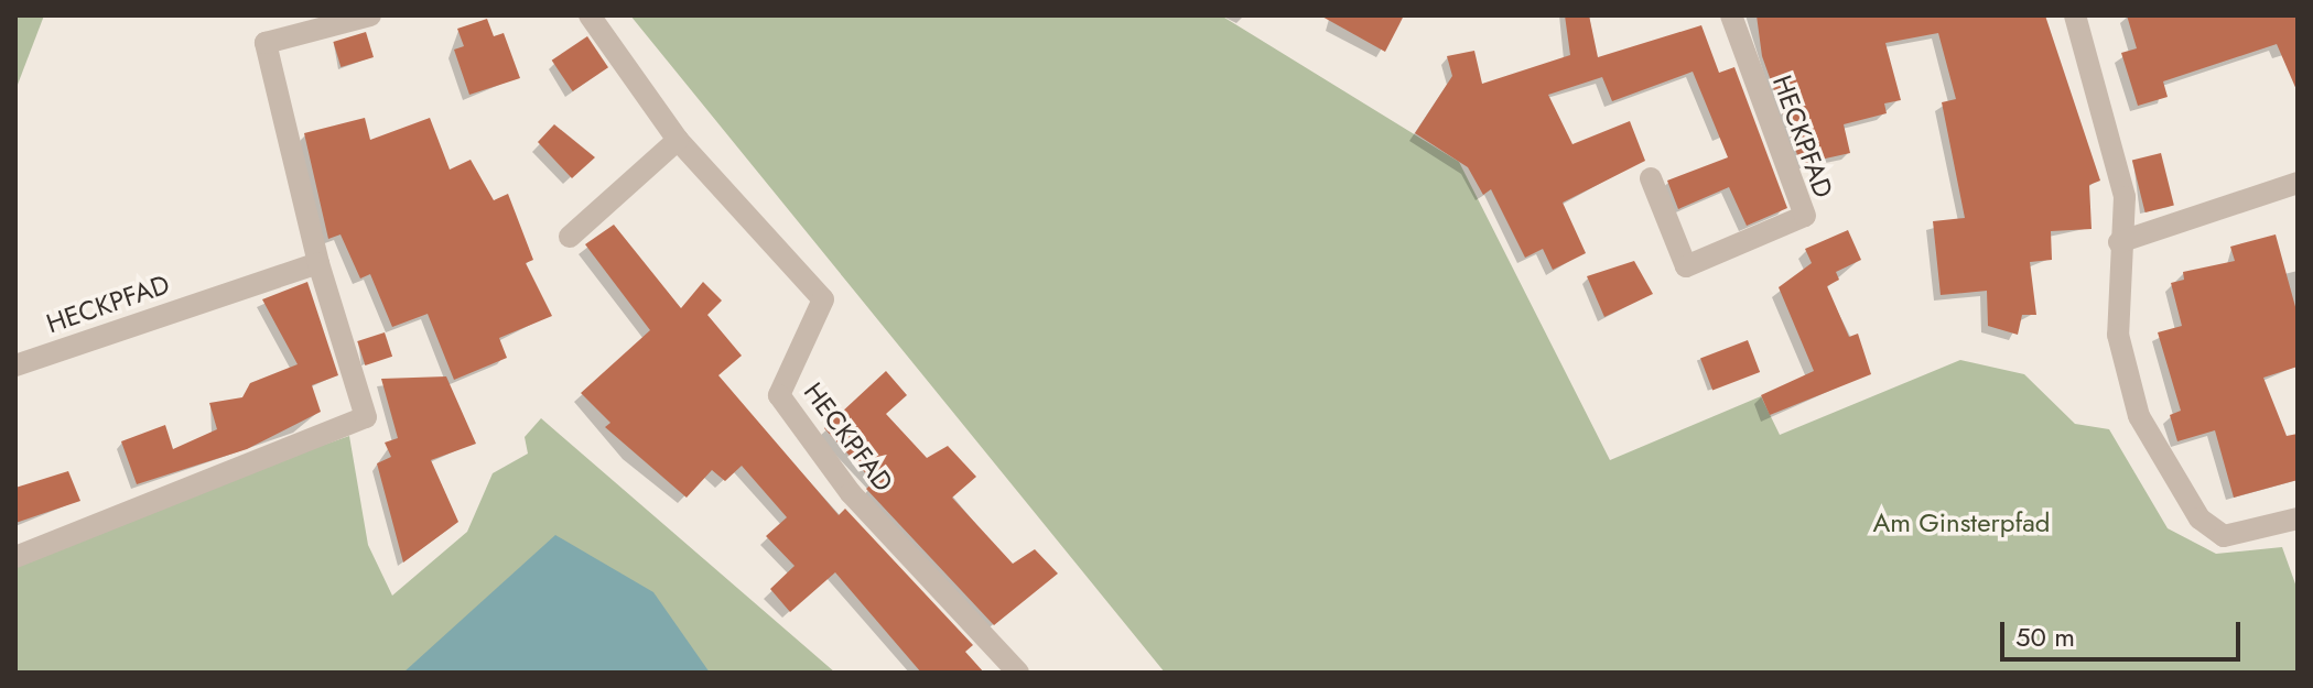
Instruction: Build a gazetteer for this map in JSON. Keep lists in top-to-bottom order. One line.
{"streets":{"street":["HECKPFAD"]},"parks":["Am Ginsterpfad"],"scale_bar":"50 m"}
